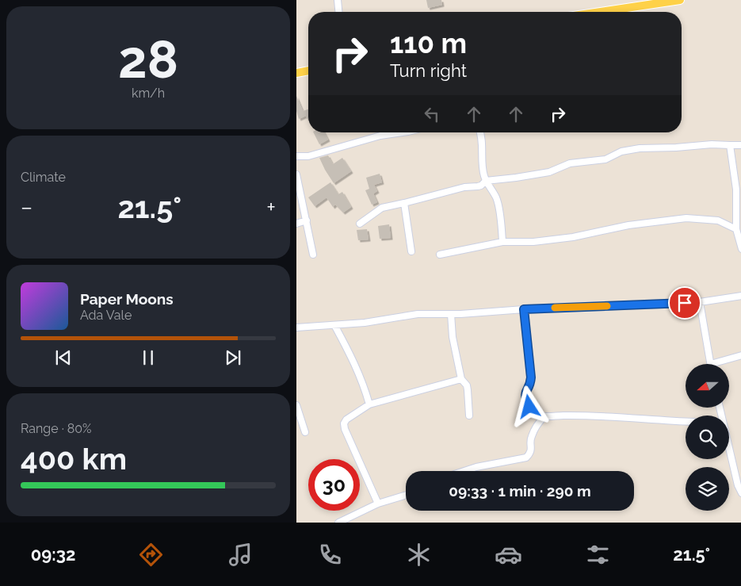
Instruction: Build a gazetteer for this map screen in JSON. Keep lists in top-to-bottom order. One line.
{"north":"left","page":{"tile":[["28","km/h"],"Climate",["Range · 80%","400 km"]],"turn":["110 m","Turn right"],"heat":["−","21.5°","+"],"song":["Paper Moons","Ada Vale"],"limit":"30","trip":"09:33 · 1 min · 290 m","tabs":["09:32","21.5°"]}}
